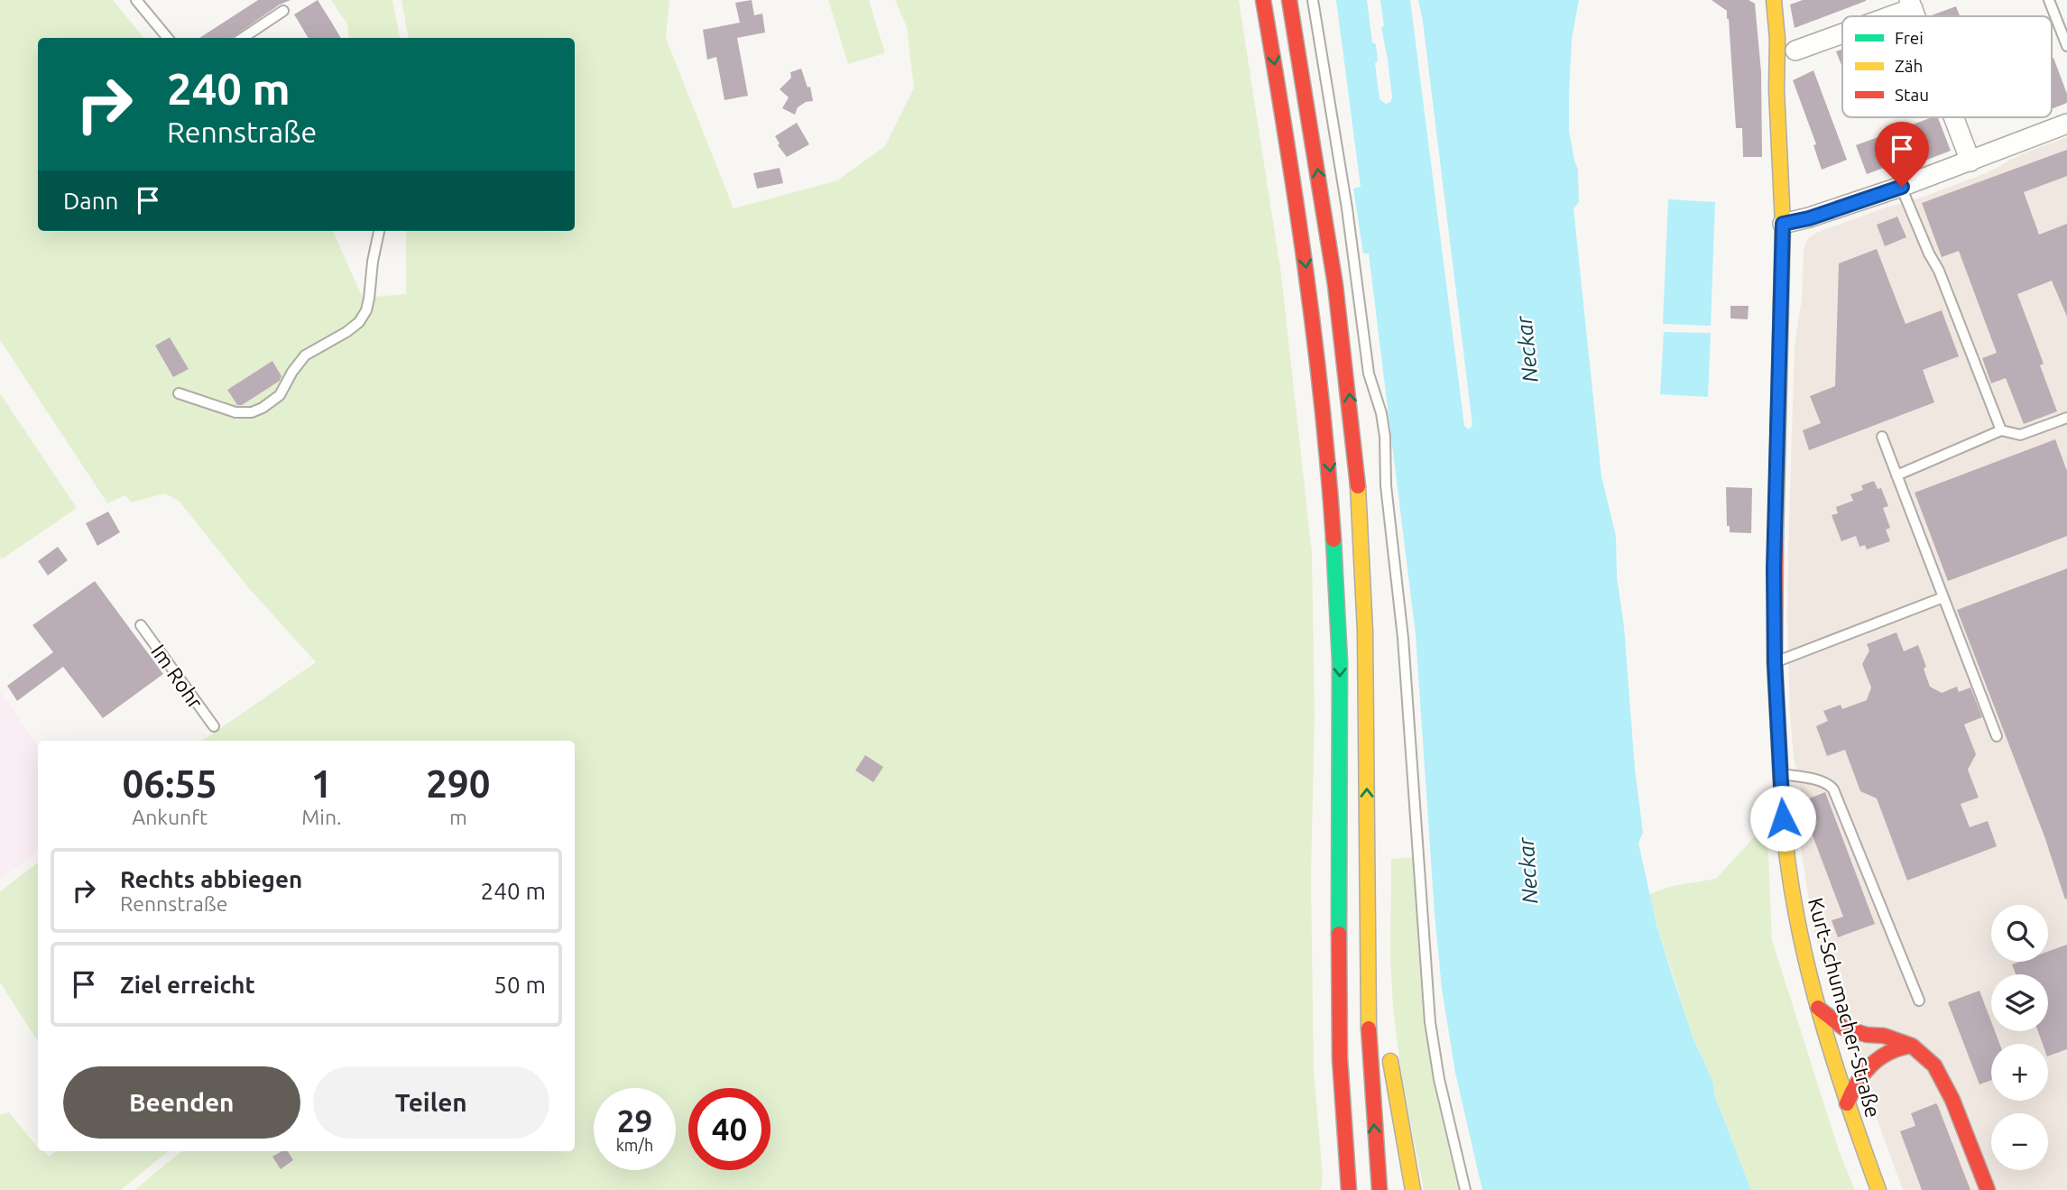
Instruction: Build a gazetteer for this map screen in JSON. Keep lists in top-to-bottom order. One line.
{"streets":{"main road":["Kurt-Schumacher-Straße"],"lane":["Im Rohr"]},"water":["Neckar"],"legend":["Frei","Zäh","Stau"],"page":{"turn":["240 m","Rennstraße"],"then":"Dann","eta":["06:55","Ankunft","1","Min.","290","m"],"list":[{"name":"Rechts abbiegen","note":"Rennstraße","value":"240 m"},{"name":"Ziel erreicht","value":"50 m"}],"map_buttons":["+","−"],"buttons":["Beenden","Teilen"],"speed":"29 km/h","limit":"40"}}
